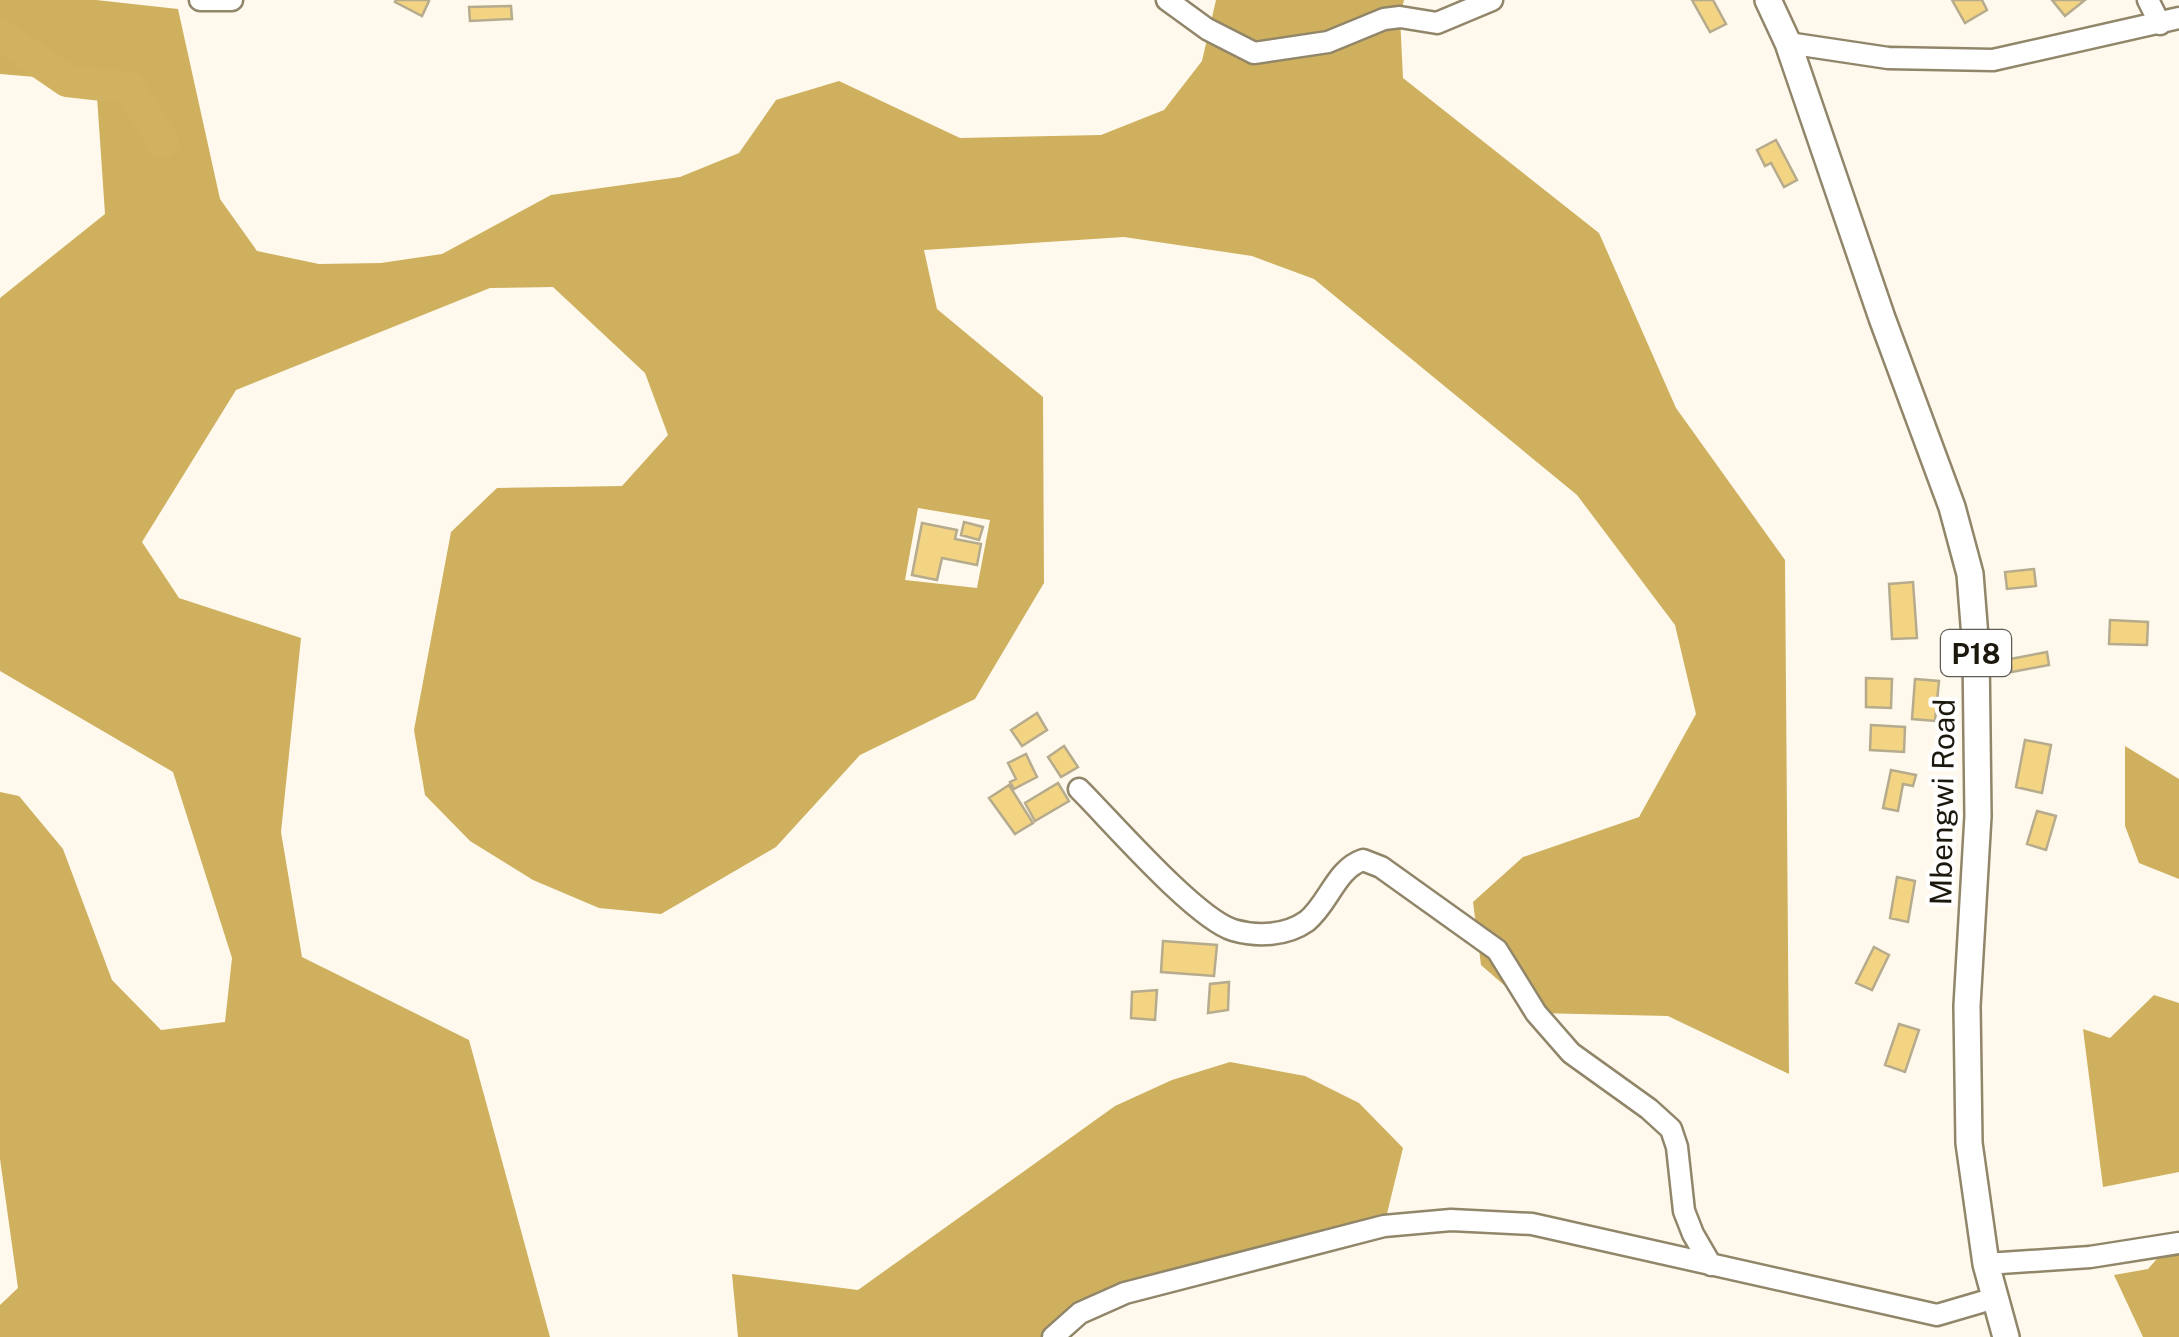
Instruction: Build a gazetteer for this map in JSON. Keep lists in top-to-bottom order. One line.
{"streets":{"main road":["P18","Mbengwi Road"]}}
